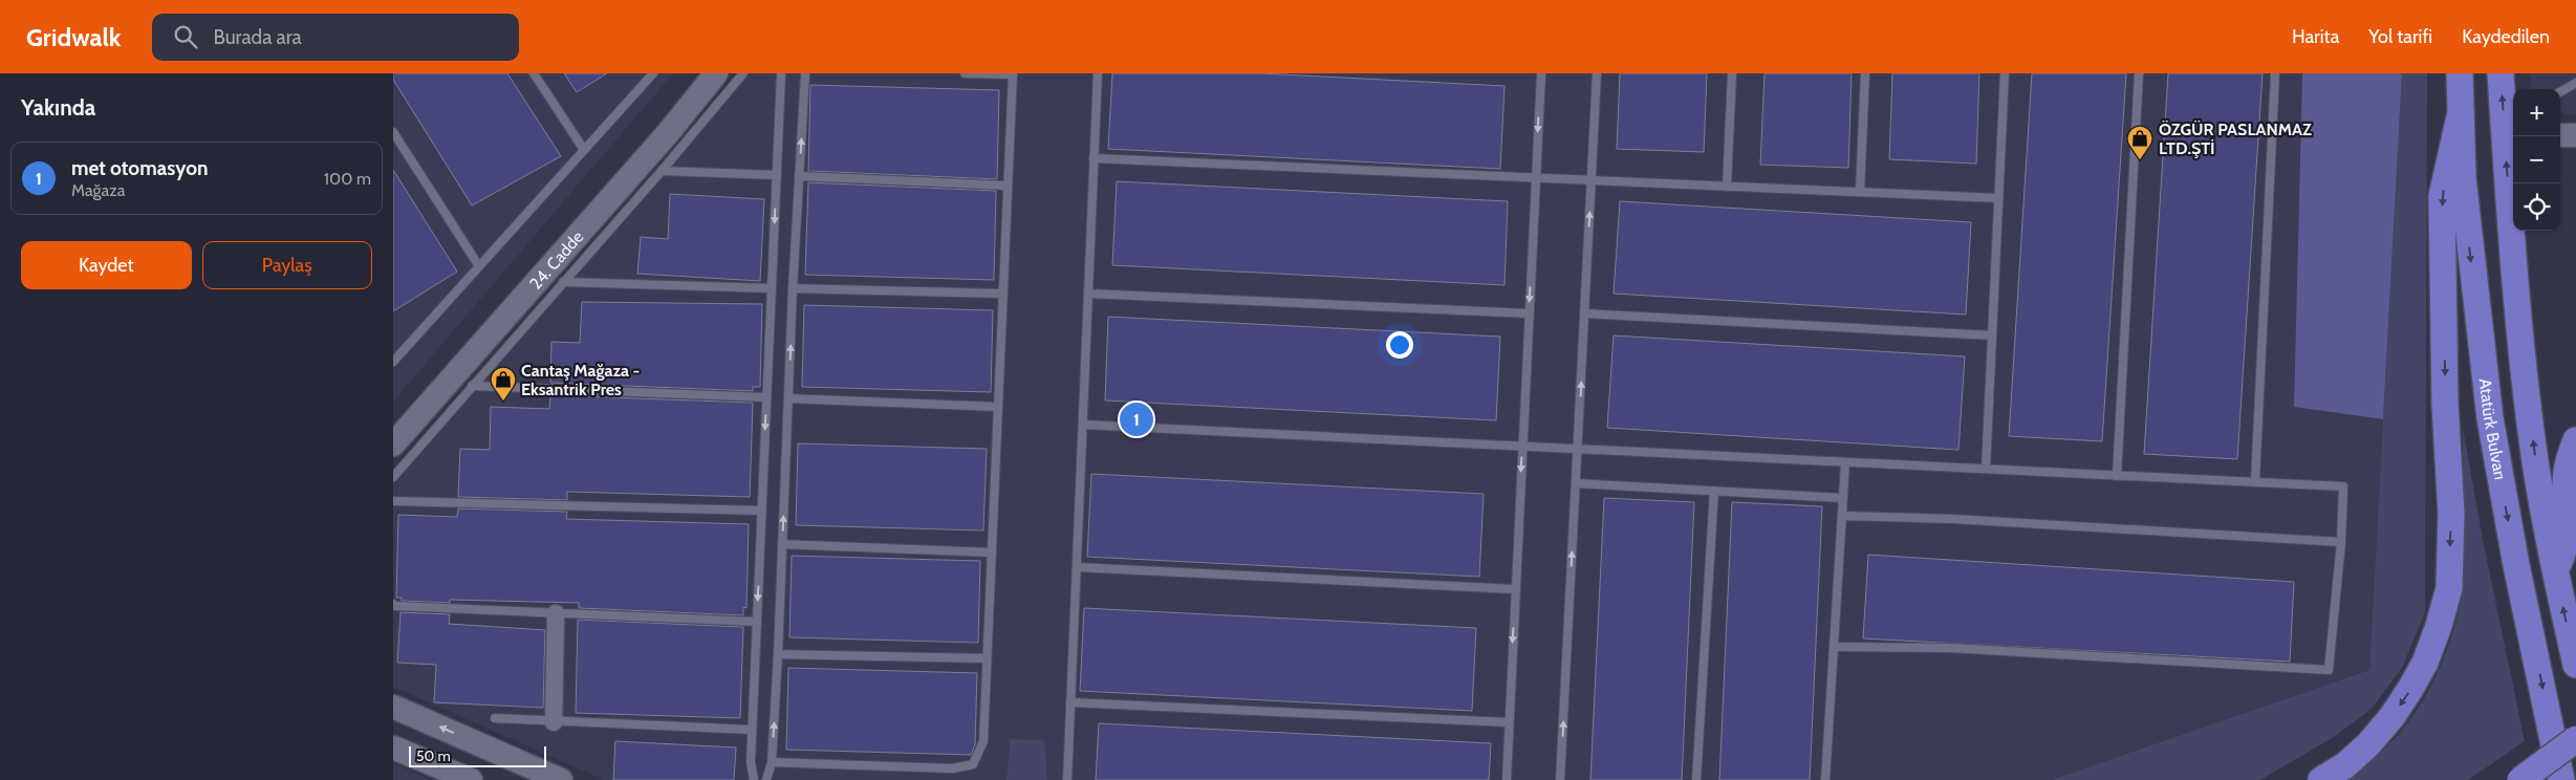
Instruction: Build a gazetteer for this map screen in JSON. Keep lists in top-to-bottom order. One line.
{"streets":{"main road":["Atatürk Bulvarı"],"street":["24. Cadde"]},"places":{"shop":["ÖZGÜR PASLANMAZ LTD.ŞTİ","Cantaş Mağaza - Eksantrik Pres"]},"scale_bar":"50 m","page":{"header":"Gridwalk","search":"Burada ara","nav":["Harita","Yol tarifi","Kaydedilen"],"heading":"Yakında","map_buttons":["+","−"],"list":[{"mark":"1","name":"met otomasyon","note":"Mağaza","value":"100 m"}],"buttons":["Kaydet","Paylaş"],"pins":"1","scale":"50 m"}}
